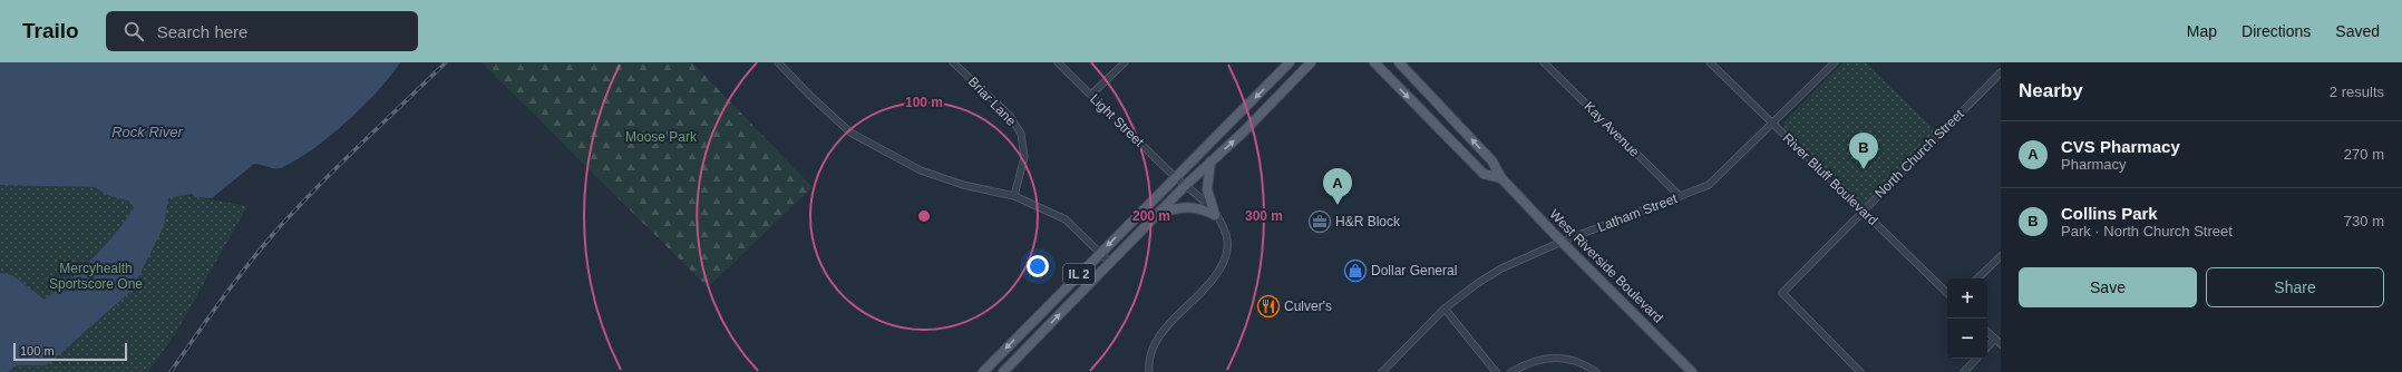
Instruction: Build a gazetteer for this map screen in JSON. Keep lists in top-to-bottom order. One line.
{"streets":{"main road":["West Riverside Boulevard","IL 2"],"street":["Briar Lane","Light Street","Kay Avenue","North Church Street","River Bluff Boulevard","Latham Street"]},"crossings":[["Light Street","IL 2"],["Kay Avenue","Latham Street"],["North Church Street","River Bluff Boulevard"],["River Bluff Boulevard","Latham Street"],["Latham Street","West Riverside Boulevard"]],"water":["Rock River"],"parks":["Moose Park","Mercyhealth Sportscore One"],"places":{"office":["H&R Block"],"shop":["Dollar General"],"restaurant":["Culver's"]},"scale_bar":"100 m","page":{"header":"Trailo","search":"Search here","nav":["Map","Directions","Saved"],"heading":["Nearby","2 results"],"list":[{"mark":"A","name":"CVS Pharmacy","note":"Pharmacy","value":"270 m"},{"mark":"B","name":"Collins Park","note":"Park · North Church Street","value":"730 m"}],"pins":["B","A"],"buttons":["Save","Share"],"map_buttons":["+","−"],"scale":"100 m"},"rings":["100 m","200 m","300 m"]}
